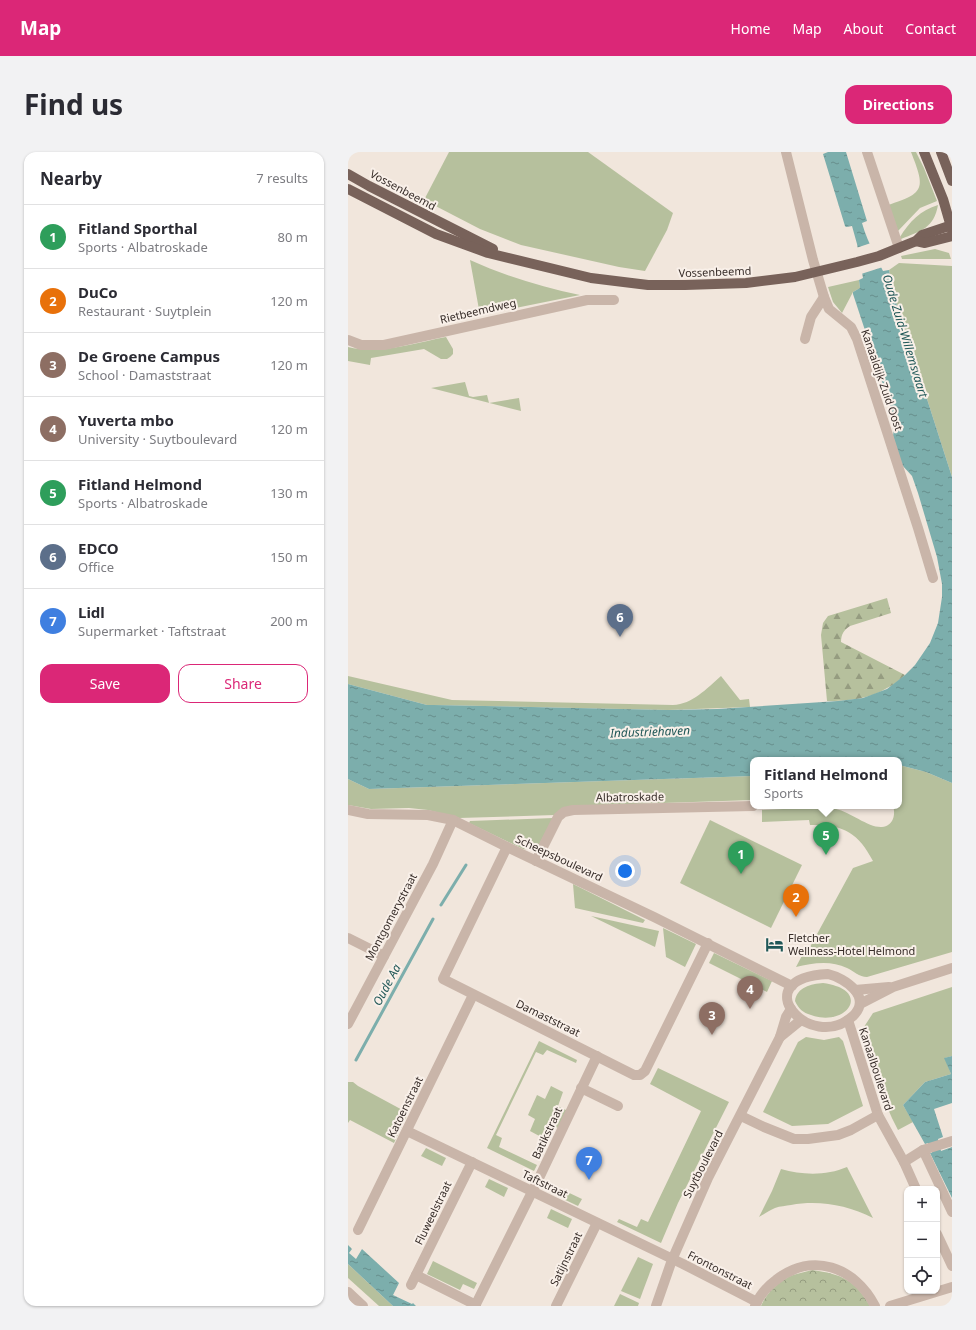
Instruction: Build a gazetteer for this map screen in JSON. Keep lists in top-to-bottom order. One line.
{"streets":{"main road":["Vossenbeemd"],"street":["Rietbeemdweg","Kanaaldijk Zuid Oost","Albatroskade","Scheepsboulevard","Montgomerystraat","Damaststraat","Kanaalboulevard","Katoenstraat","Batikstraat","Suytboulevard","Taftstraat","Fluweelstraat","Satijnstraat","Frontonstraat"]},"crossings":[["Vossenbeemd","Kanaaldijk Zuid Oost"],["Albatroskade","Scheepsboulevard"],["Scheepsboulevard","Montgomerystraat"],["Scheepsboulevard","Damaststraat"],["Scheepsboulevard","Kanaalboulevard"],["Scheepsboulevard","Suytboulevard"],["Damaststraat","Katoenstraat"],["Damaststraat","Batikstraat"],["Kanaalboulevard","Suytboulevard"],["Katoenstraat","Taftstraat"],["Batikstraat","Taftstraat"],["Suytboulevard","Taftstraat"],["Suytboulevard","Frontonstraat"],["Taftstraat","Fluweelstraat"],["Taftstraat","Satijnstraat"],["Taftstraat","Frontonstraat"]],"water":["Oude Zuid-Willemsvaart","Industriehaven","Oude Aa"],"places":{"hotel":["Fletcher Wellness-Hotel Helmond"]},"page":{"header":"Map","nav":["Home","Map","About","Contact"],"title":"Find us","buttons":["Directions",["Save","Share"]],"heading":["Nearby","7 results"],"list":[{"mark":"1","name":"Fitland Sporthal","note":"Sports · Albatroskade","value":"80 m"},{"mark":"2","name":"DuCo","note":"Restaurant · Suytplein","value":"120 m"},{"mark":"3","name":"De Groene Campus","note":"School · Damaststraat","value":"120 m"},{"mark":"4","name":"Yuverta mbo","note":"University · Suytboulevard","value":"120 m"},{"mark":"5","name":"Fitland Helmond","note":"Sports · Albatroskade","value":"130 m"},{"mark":"6","name":"EDCO","note":"Office","value":"150 m"},{"mark":"7","name":"Lidl","note":"Supermarket · Taftstraat","value":"200 m"}],"pins":["6","5","1","2","4","3","7"],"popup":["Fitland Helmond","Sports"],"map_buttons":["+","−"]}}
